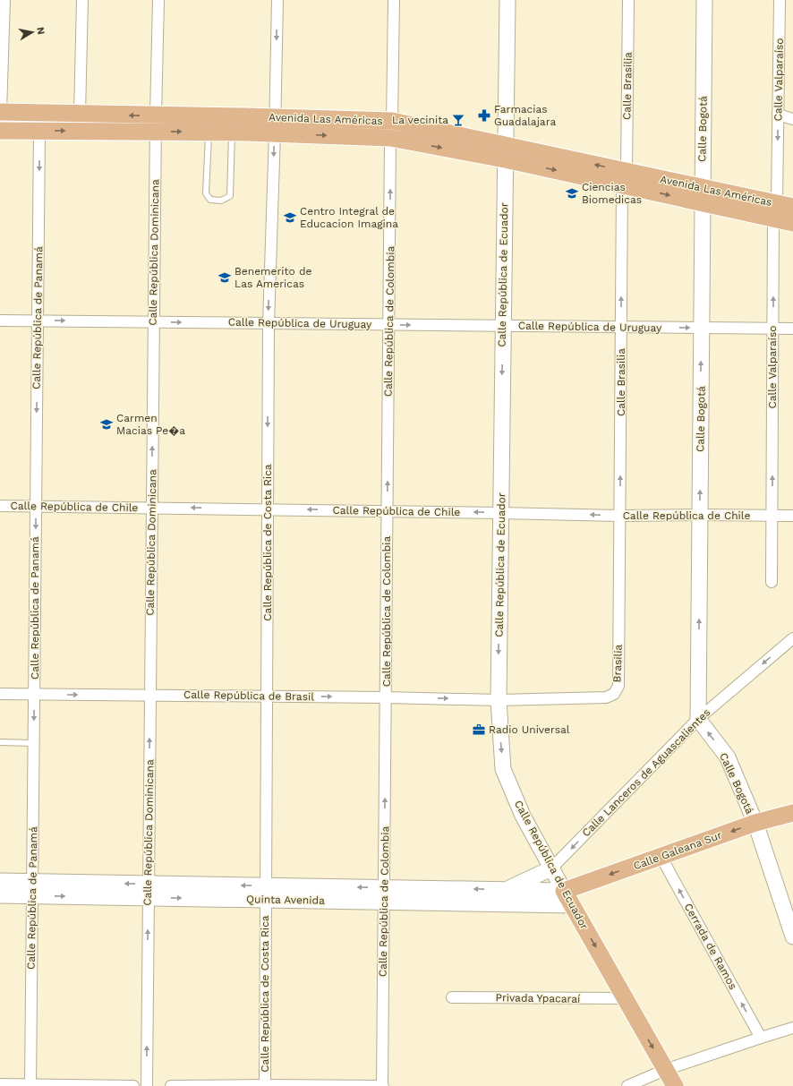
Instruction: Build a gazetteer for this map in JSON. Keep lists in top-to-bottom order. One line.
{"streets":{"main road":["Avenida Las Américas","Calle República de Ecuador","Calle Galeana Sur"],"street":["Calle Valparaíso","Calle Brasilia","Calle Bogotá","Calle República Dominicana","Calle República de Panamá","Calle República de Colombia","Calle República de Uruguay","Calle República de Chile","Calle República de Costa Rica","Brasilia","Calle República de Brasil","Calle Lanceros de Aguascalientes","Quinta Avenida","Cerrada de Ramos","Privada Ypacaraí"]},"crossings":[["Calle Valparaíso","Avenida Las Américas"],["Calle Valparaíso","Calle República de Uruguay"],["Calle Valparaíso","Calle República de Chile"],["Calle Brasilia","Avenida Las Américas"],["Calle Brasilia","Calle República de Uruguay"],["Calle Brasilia","Calle República de Chile"],["Calle Brasilia","Brasilia"],["Avenida Las Américas","Calle Bogotá"],["Avenida Las Américas","Calle República Dominicana"],["Avenida Las Américas","Calle República de Ecuador"],["Avenida Las Américas","Calle República de Panamá"],["Avenida Las Américas","Calle República de Colombia"],["Avenida Las Américas","Calle República de Costa Rica"],["Calle Bogotá","Calle República de Uruguay"],["Calle Bogotá","Calle República de Chile"],["Calle Bogotá","Calle Lanceros de Aguascalientes"],["Calle Bogotá","Calle Galeana Sur"],["Calle República Dominicana","Calle República de Uruguay"],["Calle República Dominicana","Calle República de Chile"],["Calle República Dominicana","Calle República de Brasil"],["Calle República Dominicana","Quinta Avenida"],["Calle República de Ecuador","Calle República de Uruguay"],["Calle República de Ecuador","Calle República de Chile"],["Calle República de Ecuador","Brasilia"],["Calle República de Ecuador","Calle República de Brasil"],["Calle República de Ecuador","Calle Lanceros de Aguascalientes"],["Calle República de Ecuador","Calle Galeana Sur"],["Calle República de Ecuador","Quinta Avenida"],["Calle República de Ecuador","Privada Ypacaraí"],["Calle República de Panamá","Calle República de Uruguay"],["Calle República de Panamá","Calle República de Chile"],["Calle República de Panamá","Calle República de Brasil"],["Calle República de Panamá","Quinta Avenida"],["Calle República de Colombia","Calle República de Uruguay"],["Calle República de Colombia","Calle República de Chile"],["Calle República de Colombia","Calle República de Brasil"],["Calle República de Colombia","Quinta Avenida"],["Calle República de Uruguay","Calle República de Costa Rica"],["Calle República de Chile","Calle República de Costa Rica"],["Calle República de Chile","Brasilia"],["Calle República de Costa Rica","Calle República de Brasil"],["Calle República de Costa Rica","Quinta Avenida"],["Brasilia","Calle República de Brasil"],["Calle Galeana Sur","Quinta Avenida"],["Calle Galeana Sur","Cerrada de Ramos"]],"one_way":["Calle Brasilia","Calle Bogotá","Calle República Dominicana","Calle República de Ecuador","Calle República de Panamá","Calle República de Colombia","Calle República de Uruguay","Calle República de Chile","Calle República de Costa Rica","Calle República de Brasil","Calle Lanceros de Aguascalientes","Calle Galeana Sur","Cerrada de Ramos"],"places":{"pharmacy":["Farmacias Guadalajara"],"bar":["La vecinita"],"school or university":["Ciencias Biomedicas","Centro Integral de Educacion Imagina","Benemerito de Las Americas","Carmen Macias Pe�a"],"office":["Radio Universal"]},"north":"right"}
